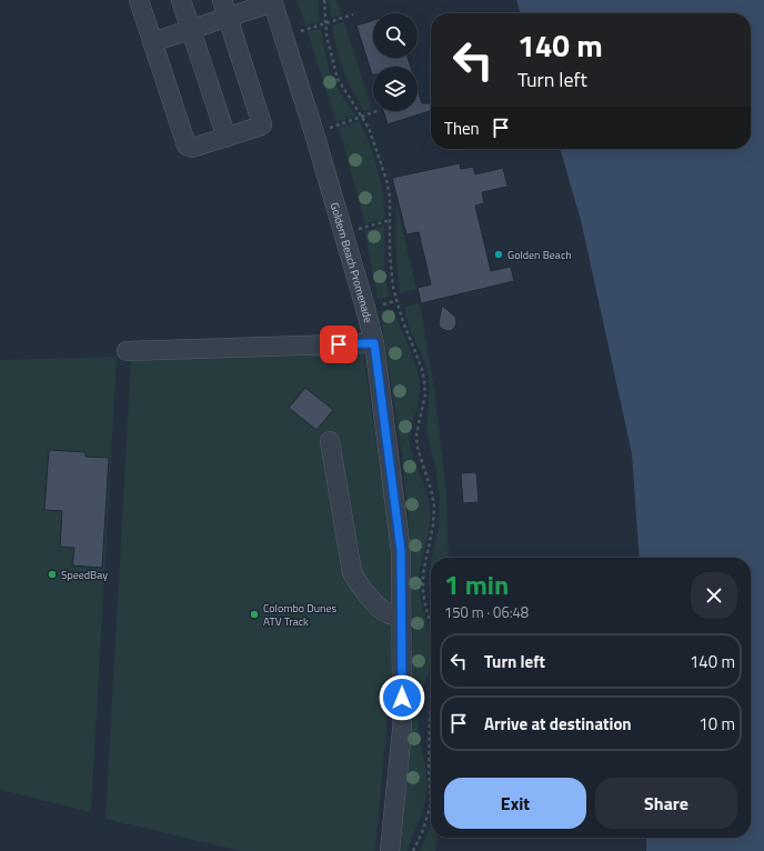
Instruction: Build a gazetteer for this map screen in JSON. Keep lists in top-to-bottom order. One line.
{"streets":{"street":["Goldern Beach Promenade"]},"places":["Golden Beach","SpeedBay","Colombo Dunes ATV Track"],"page":{"turn":["140 m","Turn left"],"then":"Then","heading":["1 min","150 m · 06:48"],"list":[{"name":"Turn left","value":"140 m"},{"name":"Arrive at destination","value":"10 m"}],"buttons":["Exit","Share"]}}
